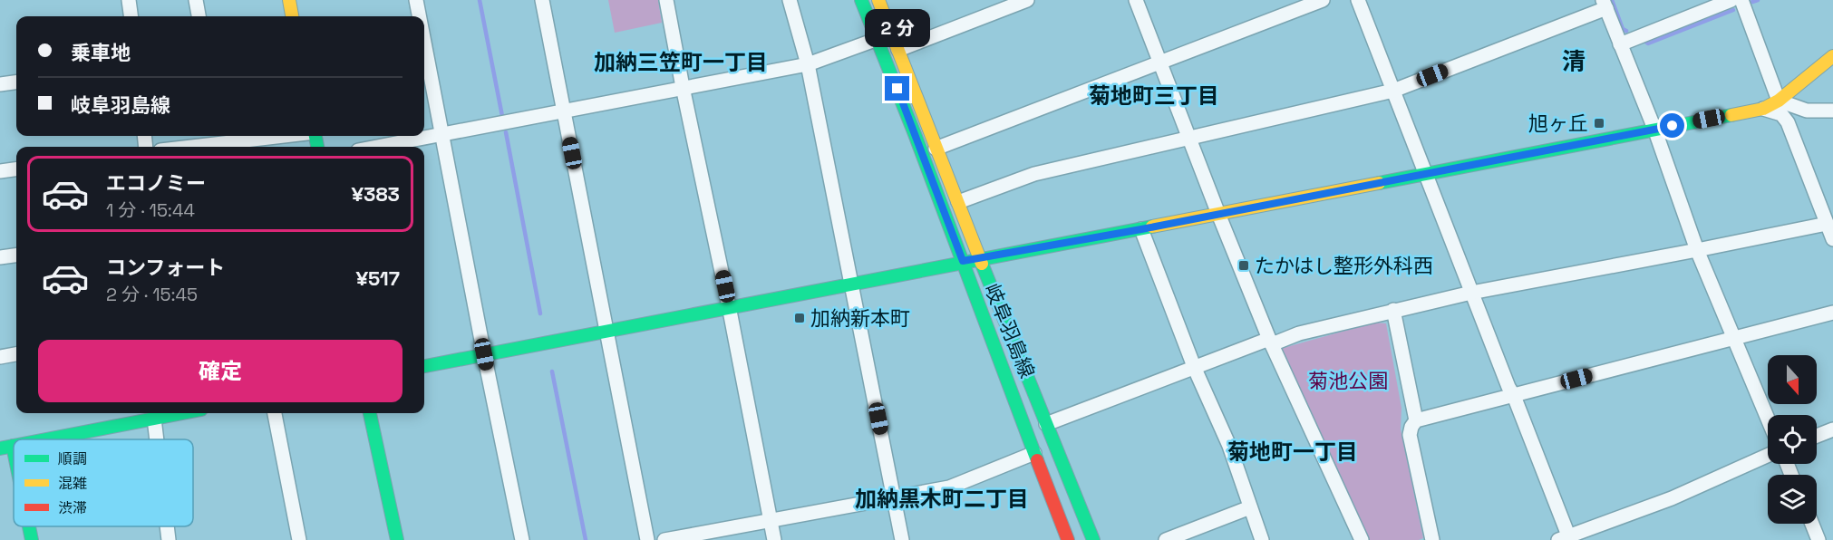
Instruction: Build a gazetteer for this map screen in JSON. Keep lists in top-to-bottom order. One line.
{"streets":{"street":["岐阜羽島線"]},"districts":["清","加納三笠町一丁目","菊地町三丁目","菊地町一丁目","加納黒木町二丁目"],"parks":["菊池公園"],"places":{"transit":["旭ヶ丘","たかはし整形外科西","加納新本町"]},"legend":["順調","混雑","渋滞"],"north":"bottom","page":{"bubble":"2 分","banner":["乗車地","岐阜羽島線"],"list":[{"name":"エコノミー","note":"1 分 · 15:44","value":"¥383"},{"name":"コンフォート","note":"2 分 · 15:45","value":"¥517"}],"buttons":"確定"}}
